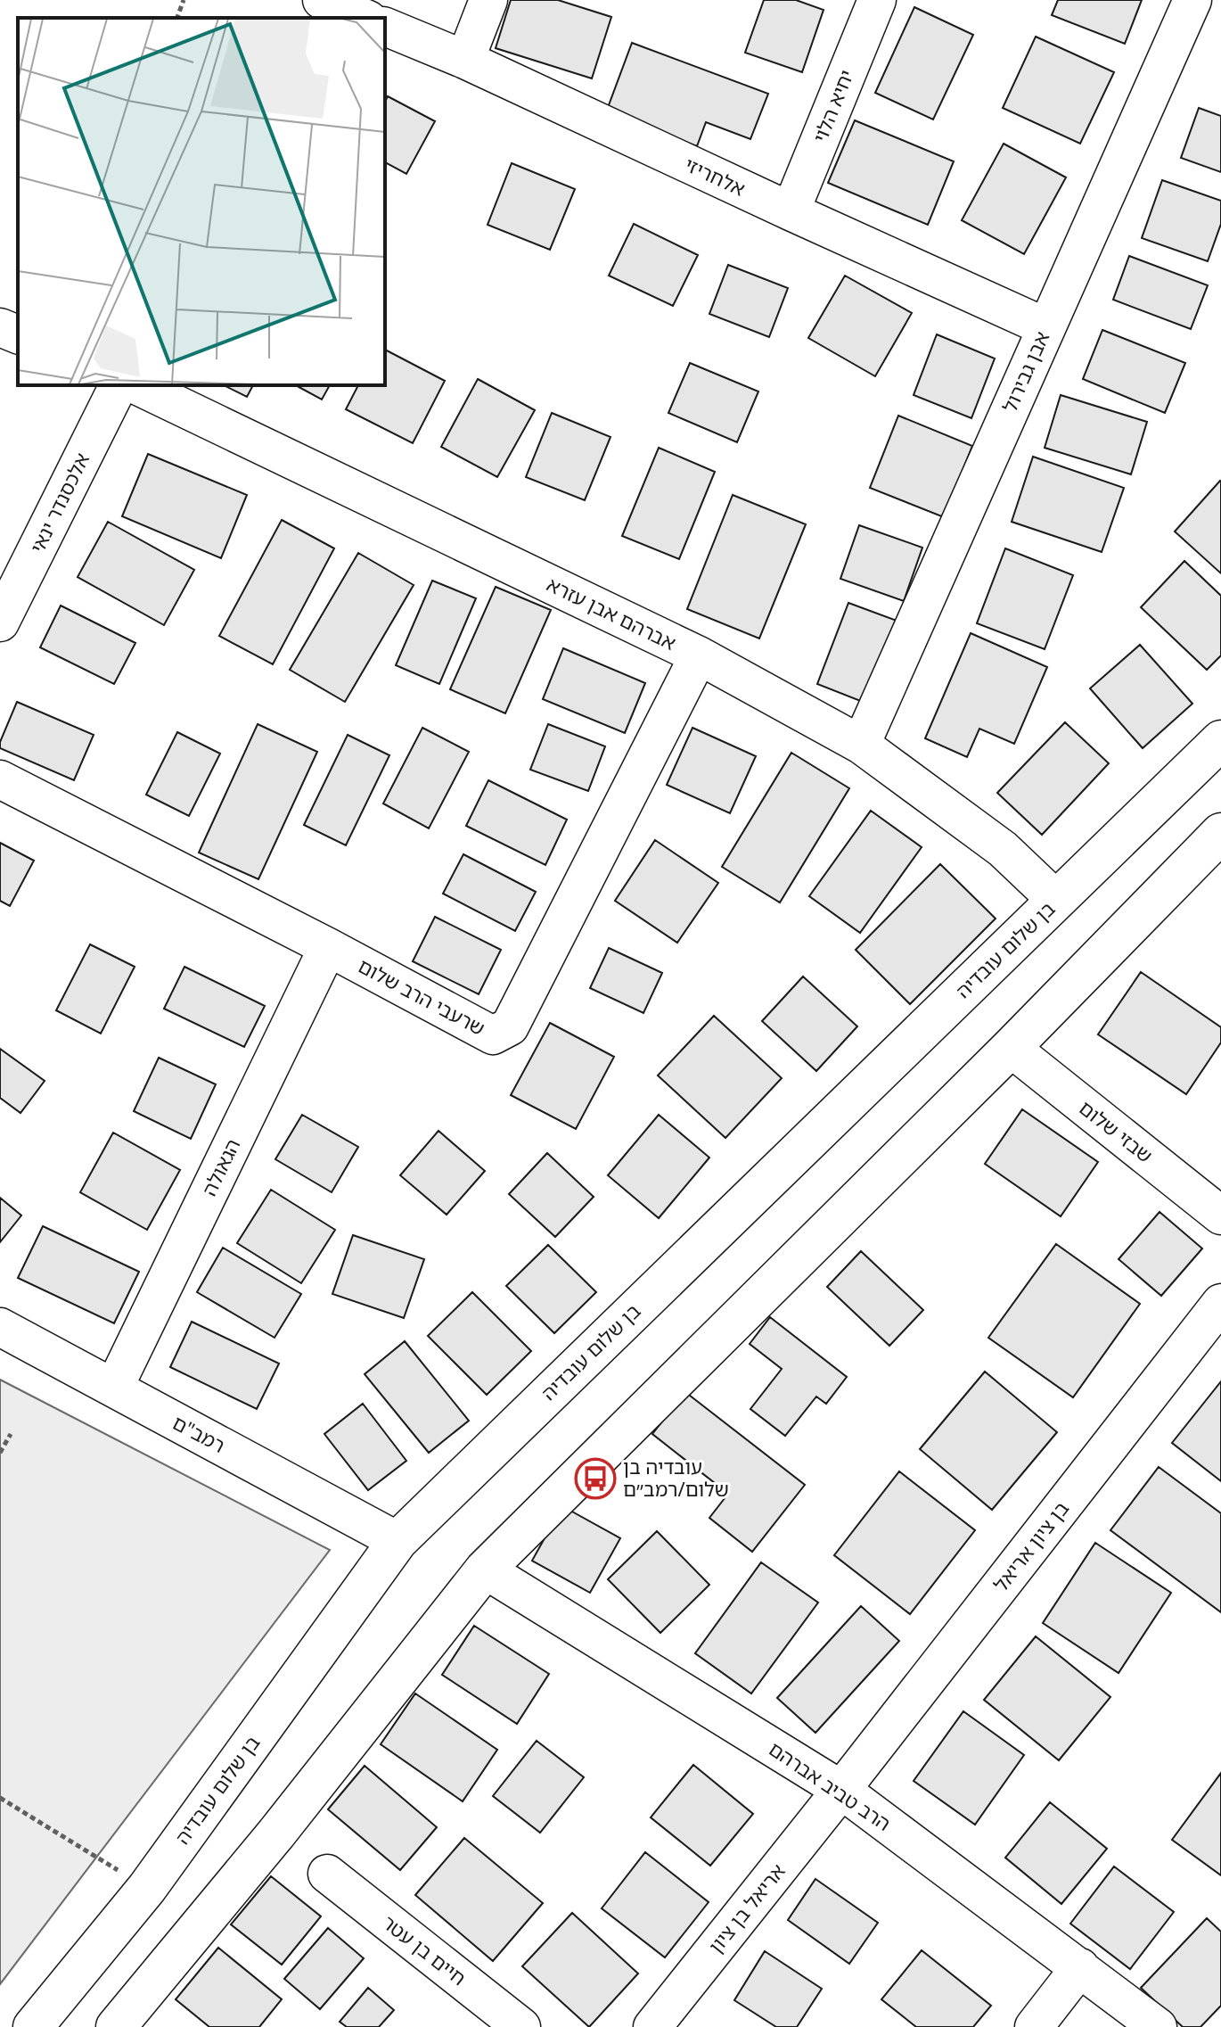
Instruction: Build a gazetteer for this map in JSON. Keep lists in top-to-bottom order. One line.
{"streets":{"main road":["בן שלום עובדיה"],"street":["יחיא הלוי","אלחריזי","אבן גבירול","אלכסנדר ינאי","אברהם אבן עזרא","שרעבי הרב שלום","שבזי שלום","הגאולה","רמב\"ם","בן ציון אריאל","הרב טביב אברהם","אריאל בן ציון","חיים בן עטר"]},"crossings":[["יחיא הלוי","אלחריזי"],["אלחריזי","אבן גבירול"],["אבן גבירול","אברהם אבן עזרא"],["אברהם אבן עזרא","בן שלום עובדיה"],["אברהם אבן עזרא","שרעבי הרב שלום"],["בן שלום עובדיה","רמב\"ם"],["שרעבי הרב שלום","הגאולה"],["הגאולה","רמב\"ם"],["בן ציון אריאל","הרב טביב אברהם"],["בן ציון אריאל","אריאל בן ציון"],["הרב טביב אברהם","אריאל בן ציון"]],"places":{"bus stop":["עובדיה בן שלום/רמב״ם"]}}
